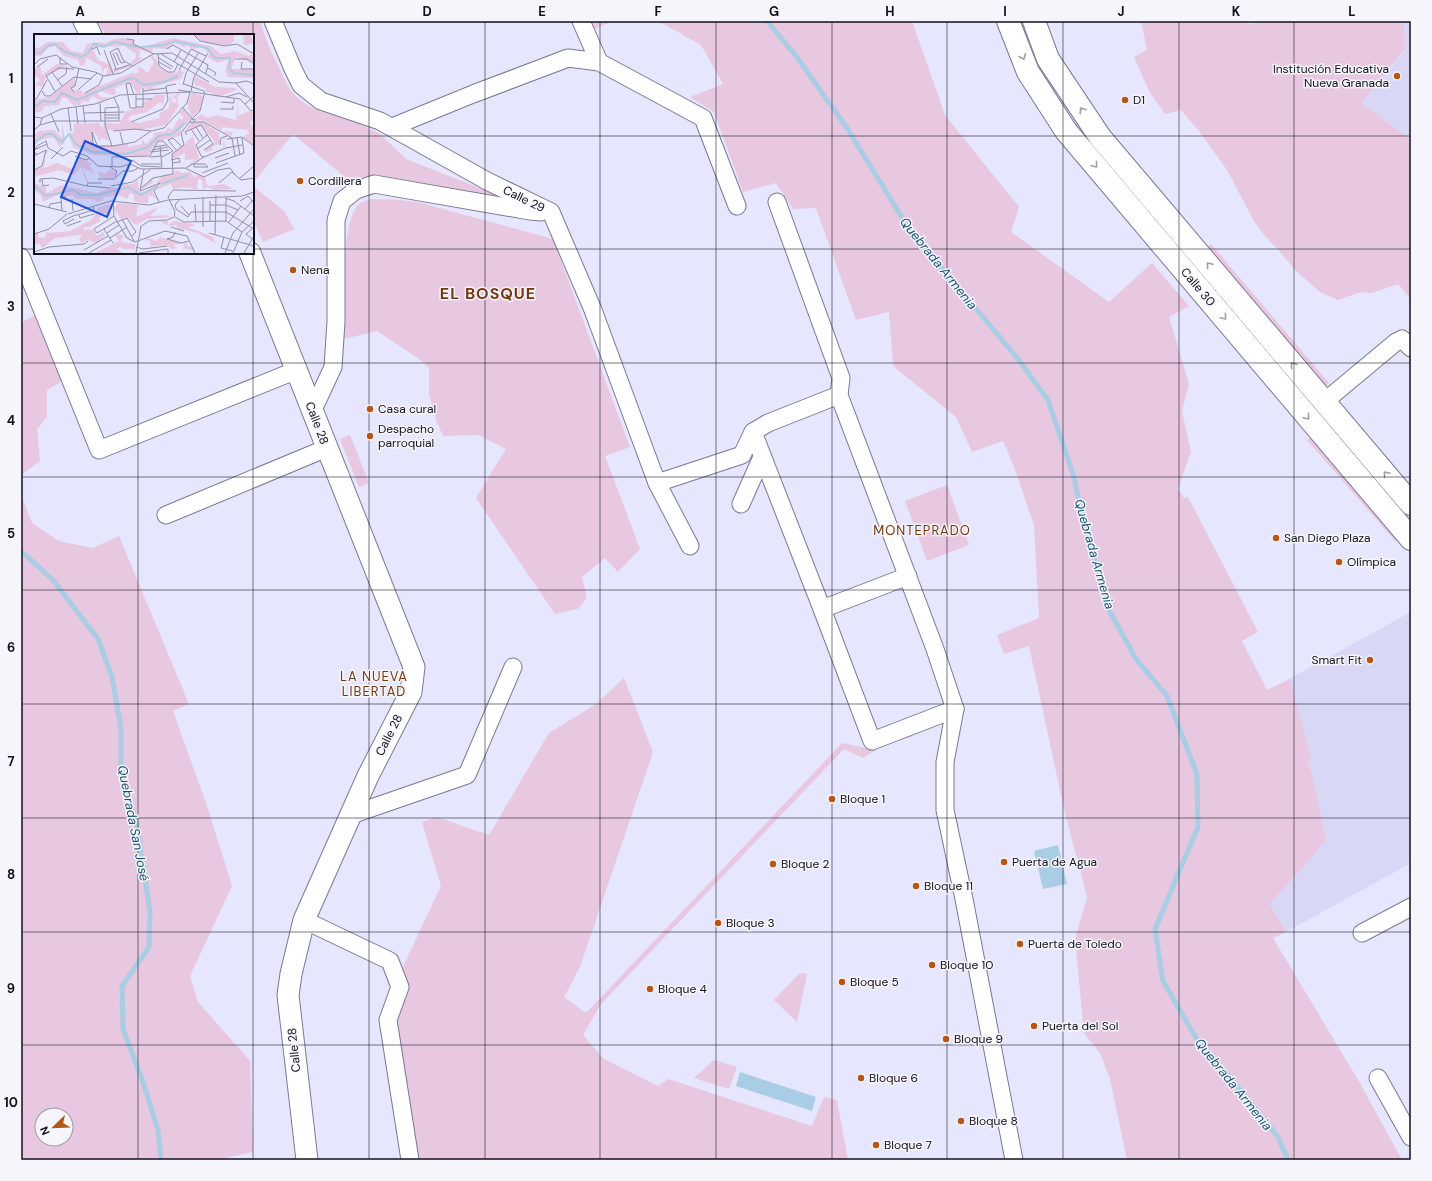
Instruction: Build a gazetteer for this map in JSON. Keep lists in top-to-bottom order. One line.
{"streets":{"main road":["Calle 30"],"street":["Calle 29","Calle 28"]},"districts":["EL BOSQUE","MONTEPRADO","LA NUEVA LIBERTAD"],"water":["Quebrada Armenia","Quebrada San José"],"places":["Institución Educativa Nueva Granada","D1","Cordillera","Nena","Casa cural","Despacho parroquial","San Diego Plaza","Olímpica","Smart Fit","Bloque 1","Puerta de Agua","Bloque 2","Bloque 11","Bloque 3","Puerta de Toledo","Bloque 10","Bloque 5","Bloque 4","Puerta del Sol","Bloque 9","Bloque 6","Bloque 8","Bloque 7"],"north":"bottom left","grid":{"columns":["A","B","C","D","E","F","G","H","I","J","K","L"],"rows":["1","2","3","4","5","6","7","8","9","10"]}}
